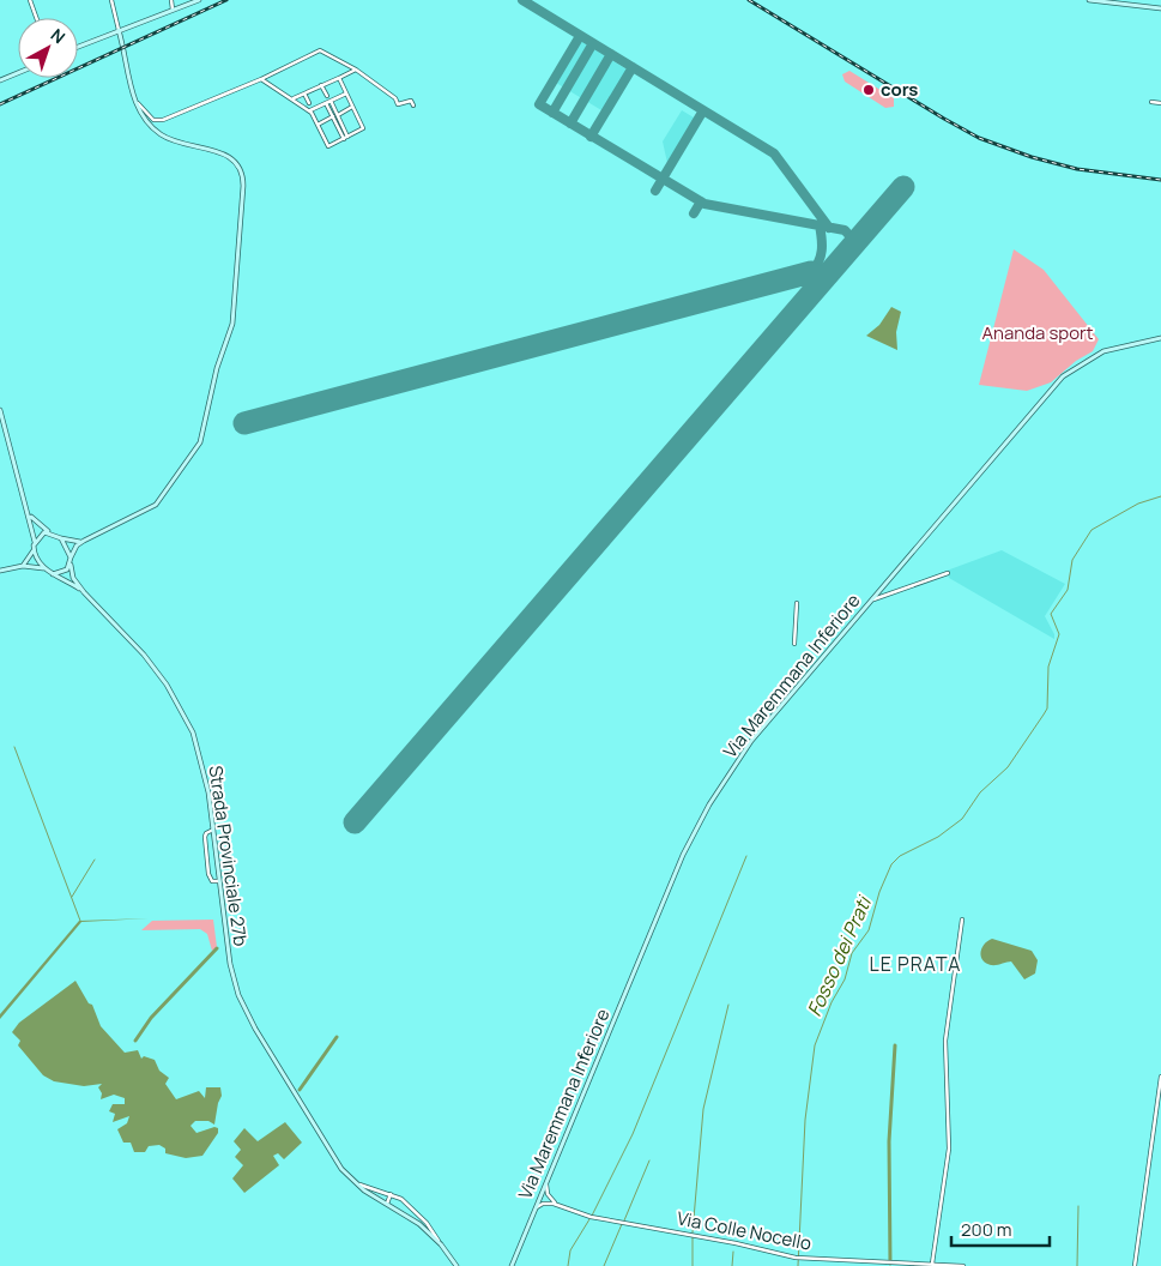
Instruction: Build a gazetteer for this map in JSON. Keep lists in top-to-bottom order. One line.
{"streets":{"main road":["Via Maremmana Inferiore","Strada Provinciale 27b"],"street":["Via Colle Nocello"]},"districts":["LE PRATA"],"water":["Fosso dei Prati"],"parks":["Ananda sport"],"places":["cors"],"scale_bar":"200 m","north":"top right"}
